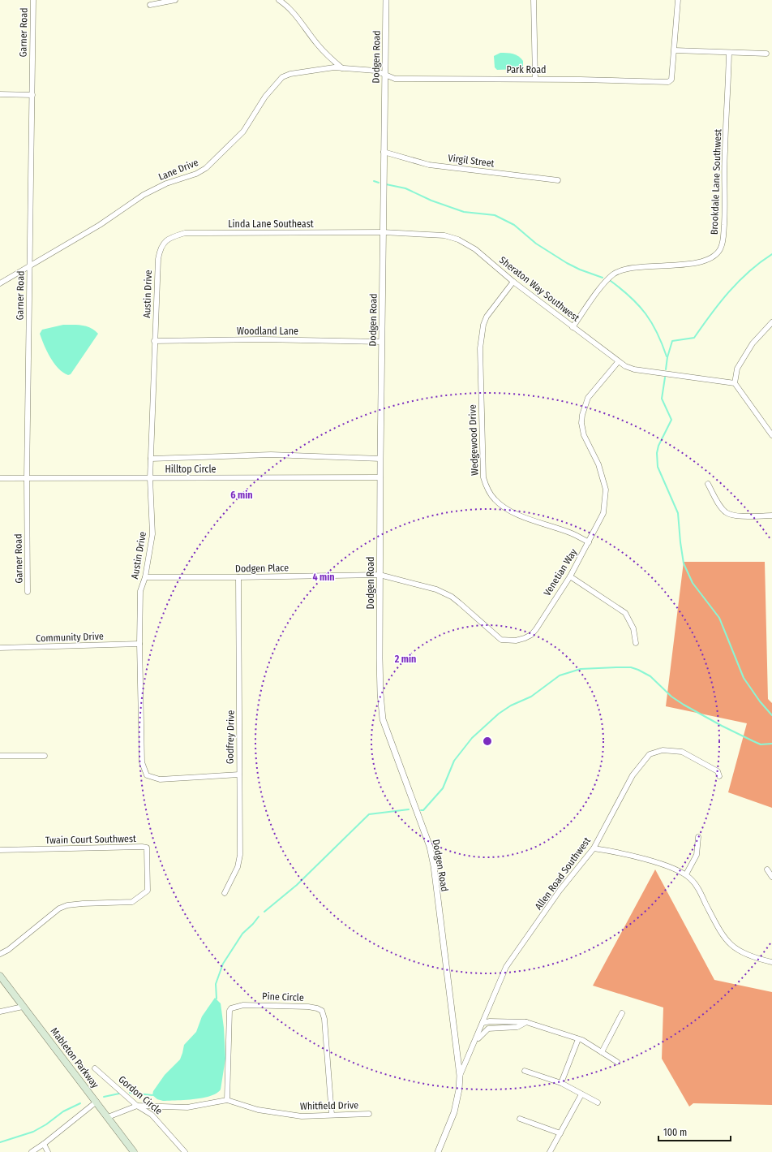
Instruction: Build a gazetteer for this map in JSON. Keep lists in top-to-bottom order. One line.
{"streets":{"main road":["Mableton Parkway"],"street":["Garner Road","Dodgen Road","Park Road","Virgil Street","Lane Drive","Brookdale Lane Southwest","Linda Lane Southeast","Sheraton Way Southwest","Austin Drive","Woodland Lane","Wedgewood Drive","Hilltop Circle","Dodgen Place","Venetian Way","Community Drive","Godfrey Drive","Twain Court Southwest","Allen Road Southwest","Pine Circle","Gordon Circle","Whitfield Drive"]},"crossings":[["Garner Road","Lane Drive"],["Garner Road","Hilltop Circle"],["Dodgen Road","Park Road"],["Dodgen Road","Virgil Street"],["Dodgen Road","Lane Drive"],["Dodgen Road","Linda Lane Southeast"],["Dodgen Road","Sheraton Way Southwest"],["Dodgen Road","Woodland Lane"],["Dodgen Road","Hilltop Circle"],["Dodgen Road","Dodgen Place"],["Dodgen Road","Venetian Way"],["Dodgen Road","Allen Road Southwest"],["Park Road","Lane Drive"],["Brookdale Lane Southwest","Sheraton Way Southwest"],["Linda Lane Southeast","Sheraton Way Southwest"],["Linda Lane Southeast","Austin Drive"],["Sheraton Way Southwest","Wedgewood Drive"],["Sheraton Way Southwest","Venetian Way"],["Austin Drive","Woodland Lane"],["Austin Drive","Hilltop Circle"],["Austin Drive","Dodgen Place"],["Austin Drive","Community Drive"],["Austin Drive","Godfrey Drive"],["Wedgewood Drive","Venetian Way"],["Dodgen Place","Venetian Way"],["Dodgen Place","Godfrey Drive"],["Pine Circle","Whitfield Drive"],["Gordon Circle","Whitfield Drive"]],"scale_bar":"100 m","rings":["6 min","4 min","2 min"]}
